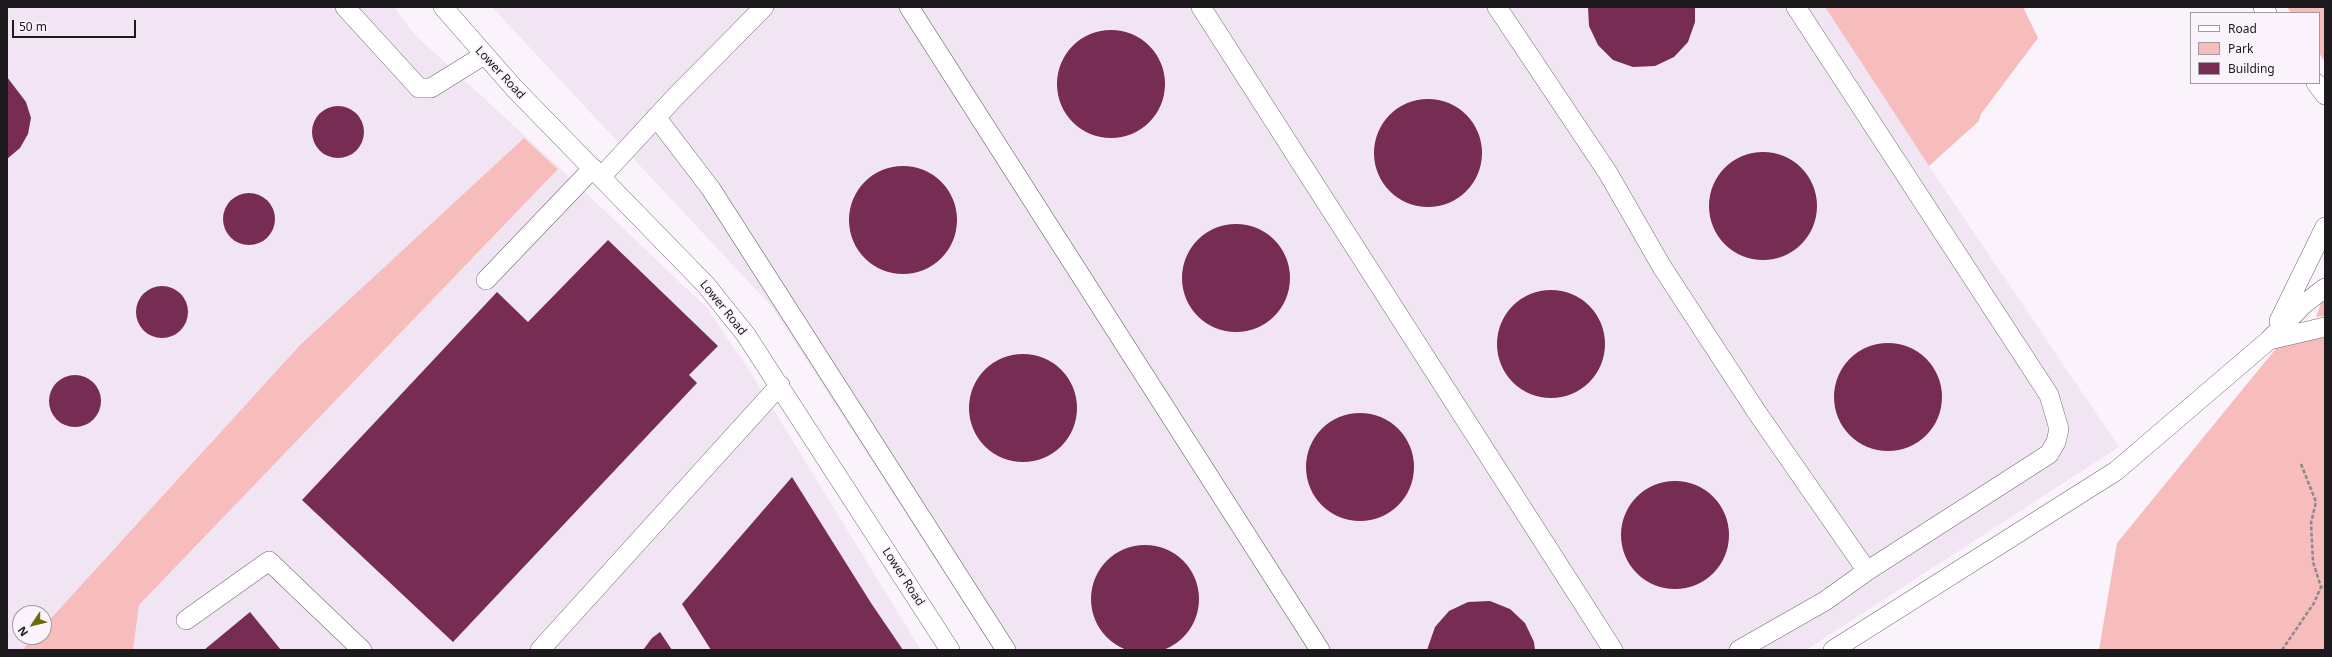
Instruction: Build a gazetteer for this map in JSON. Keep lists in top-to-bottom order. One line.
{"streets":{"street":["Lower Road"]},"legend":["Road","Park","Building"],"scale_bar":"50 m","north":"bottom left"}
